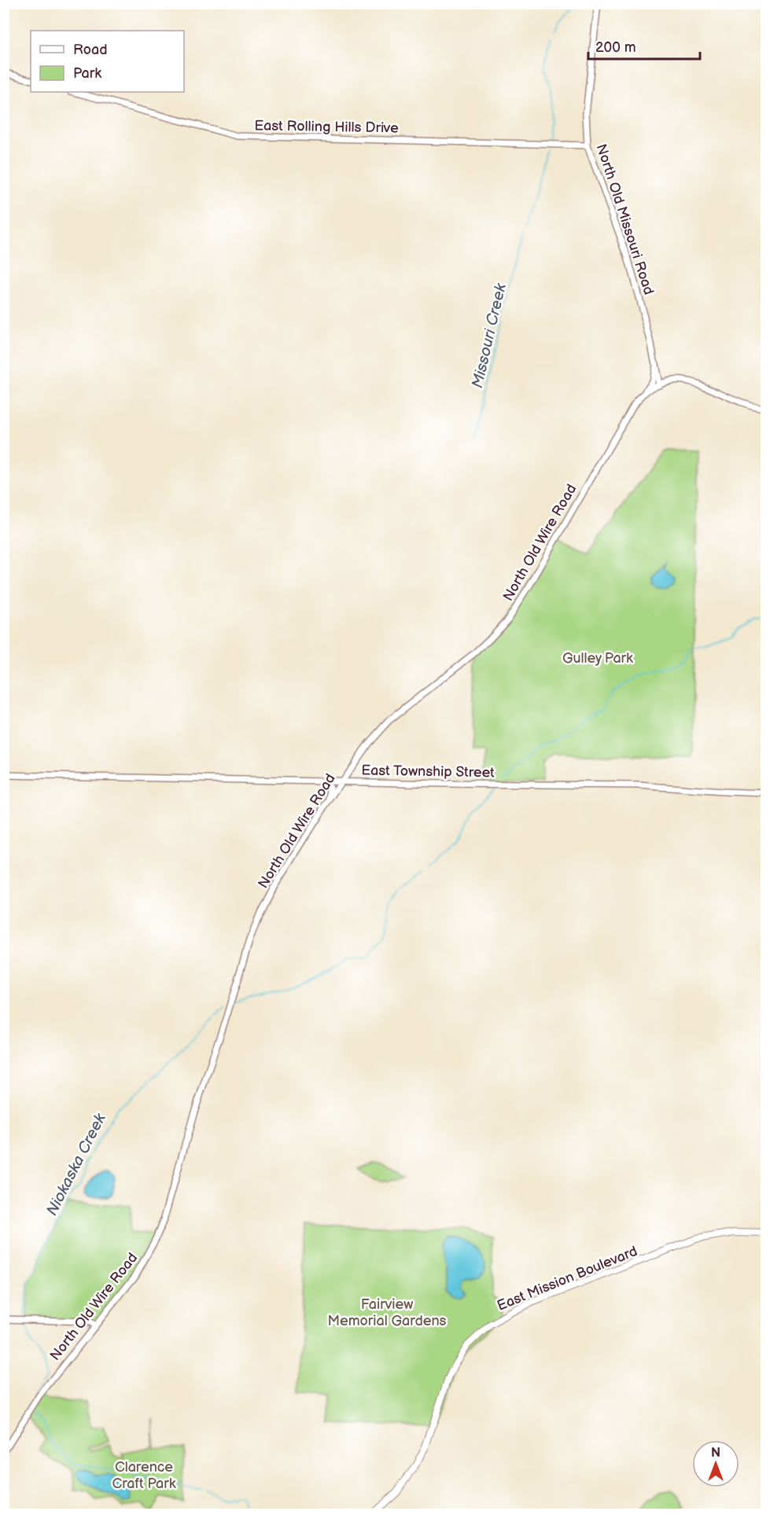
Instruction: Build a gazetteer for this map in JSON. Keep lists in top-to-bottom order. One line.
{"streets":{"main road":["East Mission Boulevard"],"street":["East Rolling Hills Drive","North Old Missouri Road","North Old Wire Road","East Township Street"]},"crossings":[["East Rolling Hills Drive","North Old Missouri Road"],["North Old Missouri Road","North Old Wire Road"],["North Old Wire Road","East Township Street"]],"water":["Missouri Creek","Niokaska Creek"],"parks":["Gulley Park","Fairview Memorial Gardens","Clarence Craft Park"],"legend":["Road","Park"],"scale_bar":"200 m","north":"top"}
